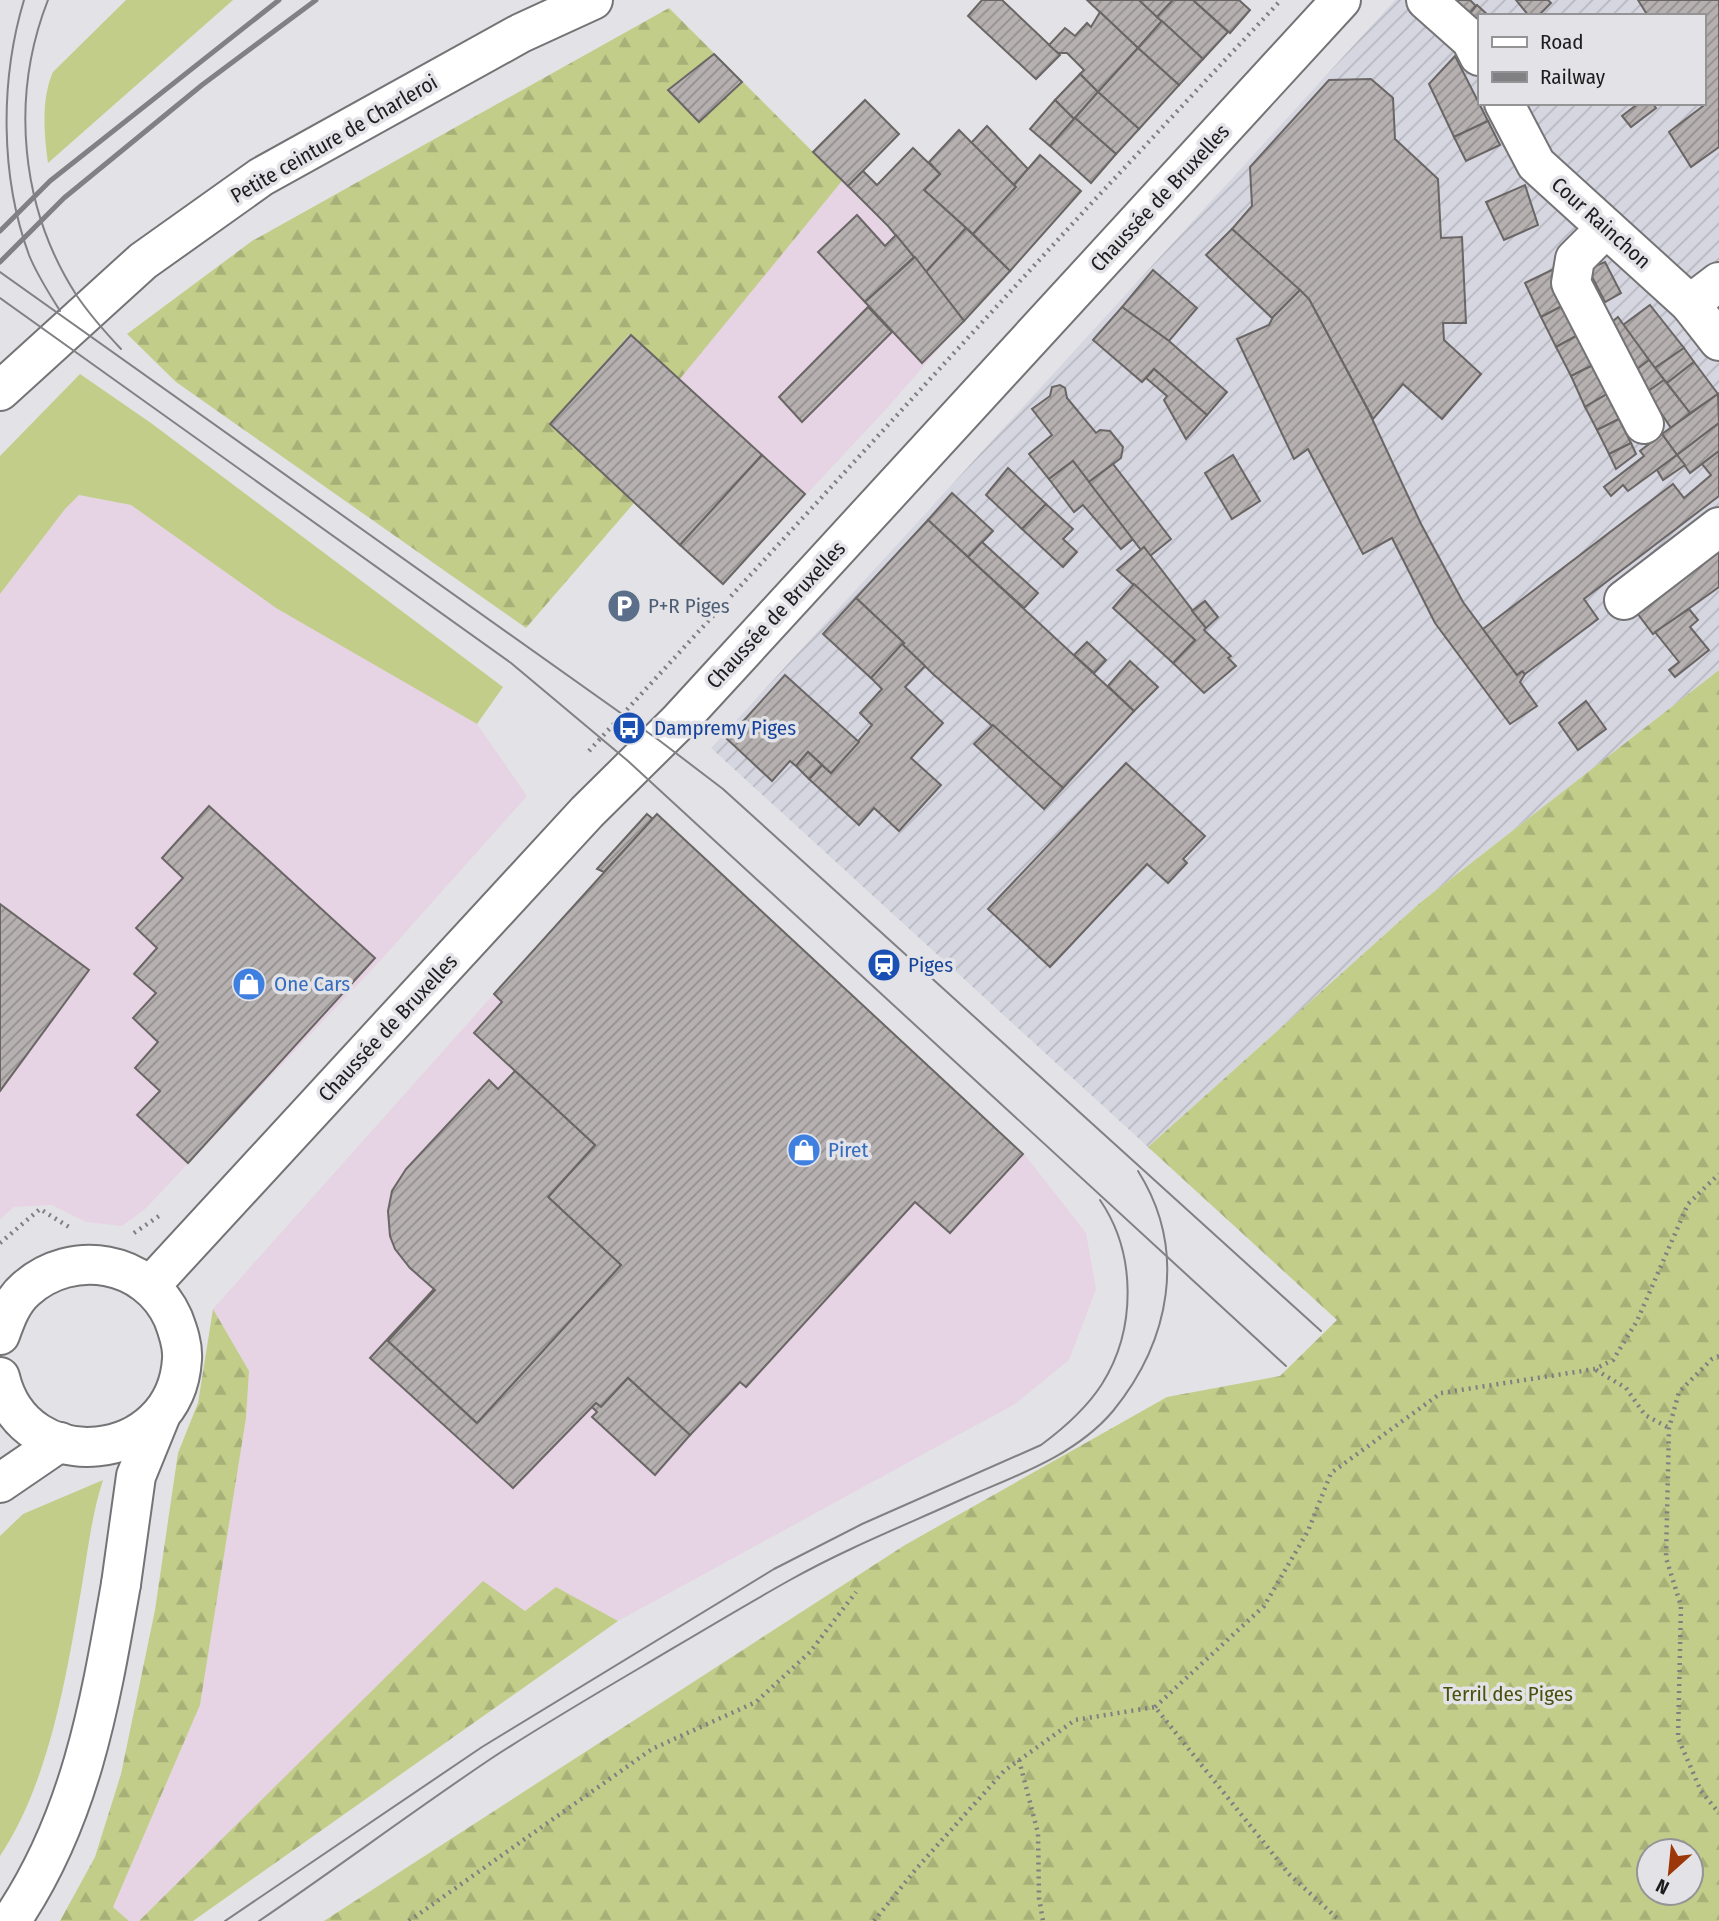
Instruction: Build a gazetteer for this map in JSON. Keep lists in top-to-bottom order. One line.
{"streets":{"main road":["Petite ceinture de Charleroi","Chaussée de Bruxelles","Cour Rainchon"]},"parks":["Terril des Piges"],"places":{"parking":["P+R Piges"],"bus stop":["Dampremy Piges"],"station":["Piges"],"shop":["One Cars","Piret"]},"legend":["Road","Railway"],"north":"bottom left"}
